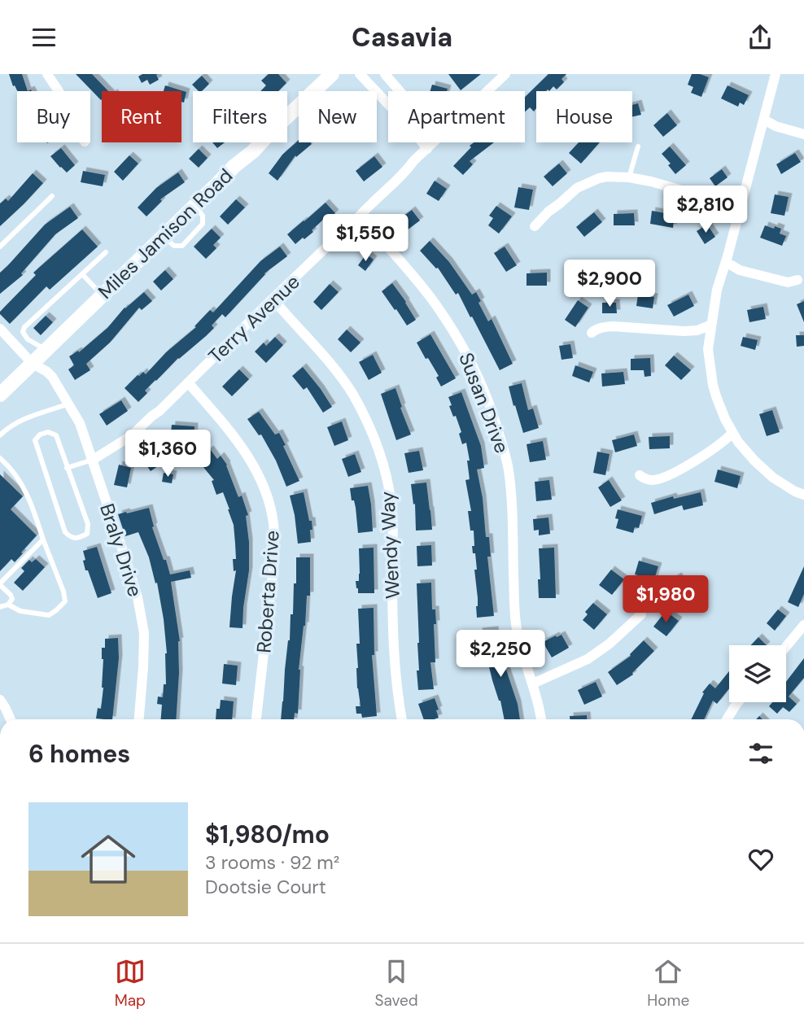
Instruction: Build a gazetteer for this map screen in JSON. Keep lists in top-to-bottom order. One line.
{"streets":{"main road":["Miles Jamison Road"],"street":["Terry Avenue","Susan Drive","Wendy Way","Braly Drive","Roberta Drive"]},"crossings":[["Miles Jamison Road","Braly Drive"],["Terry Avenue","Susan Drive"],["Terry Avenue","Wendy Way"],["Terry Avenue","Braly Drive"],["Terry Avenue","Roberta Drive"]],"page":{"header":"Casavia","chip":["Buy","Rent","Filters","New","Apartment","House"],"price":["$2,810","$1,550","$2,900","$1,360","$1,980","$2,250"],"heading":"6 homes","list":[{"name":"$1,980/mo","note":"3 rooms · 92 m² · Dootsie Court"}],"tabs":["Map","Saved","Home"]}}
